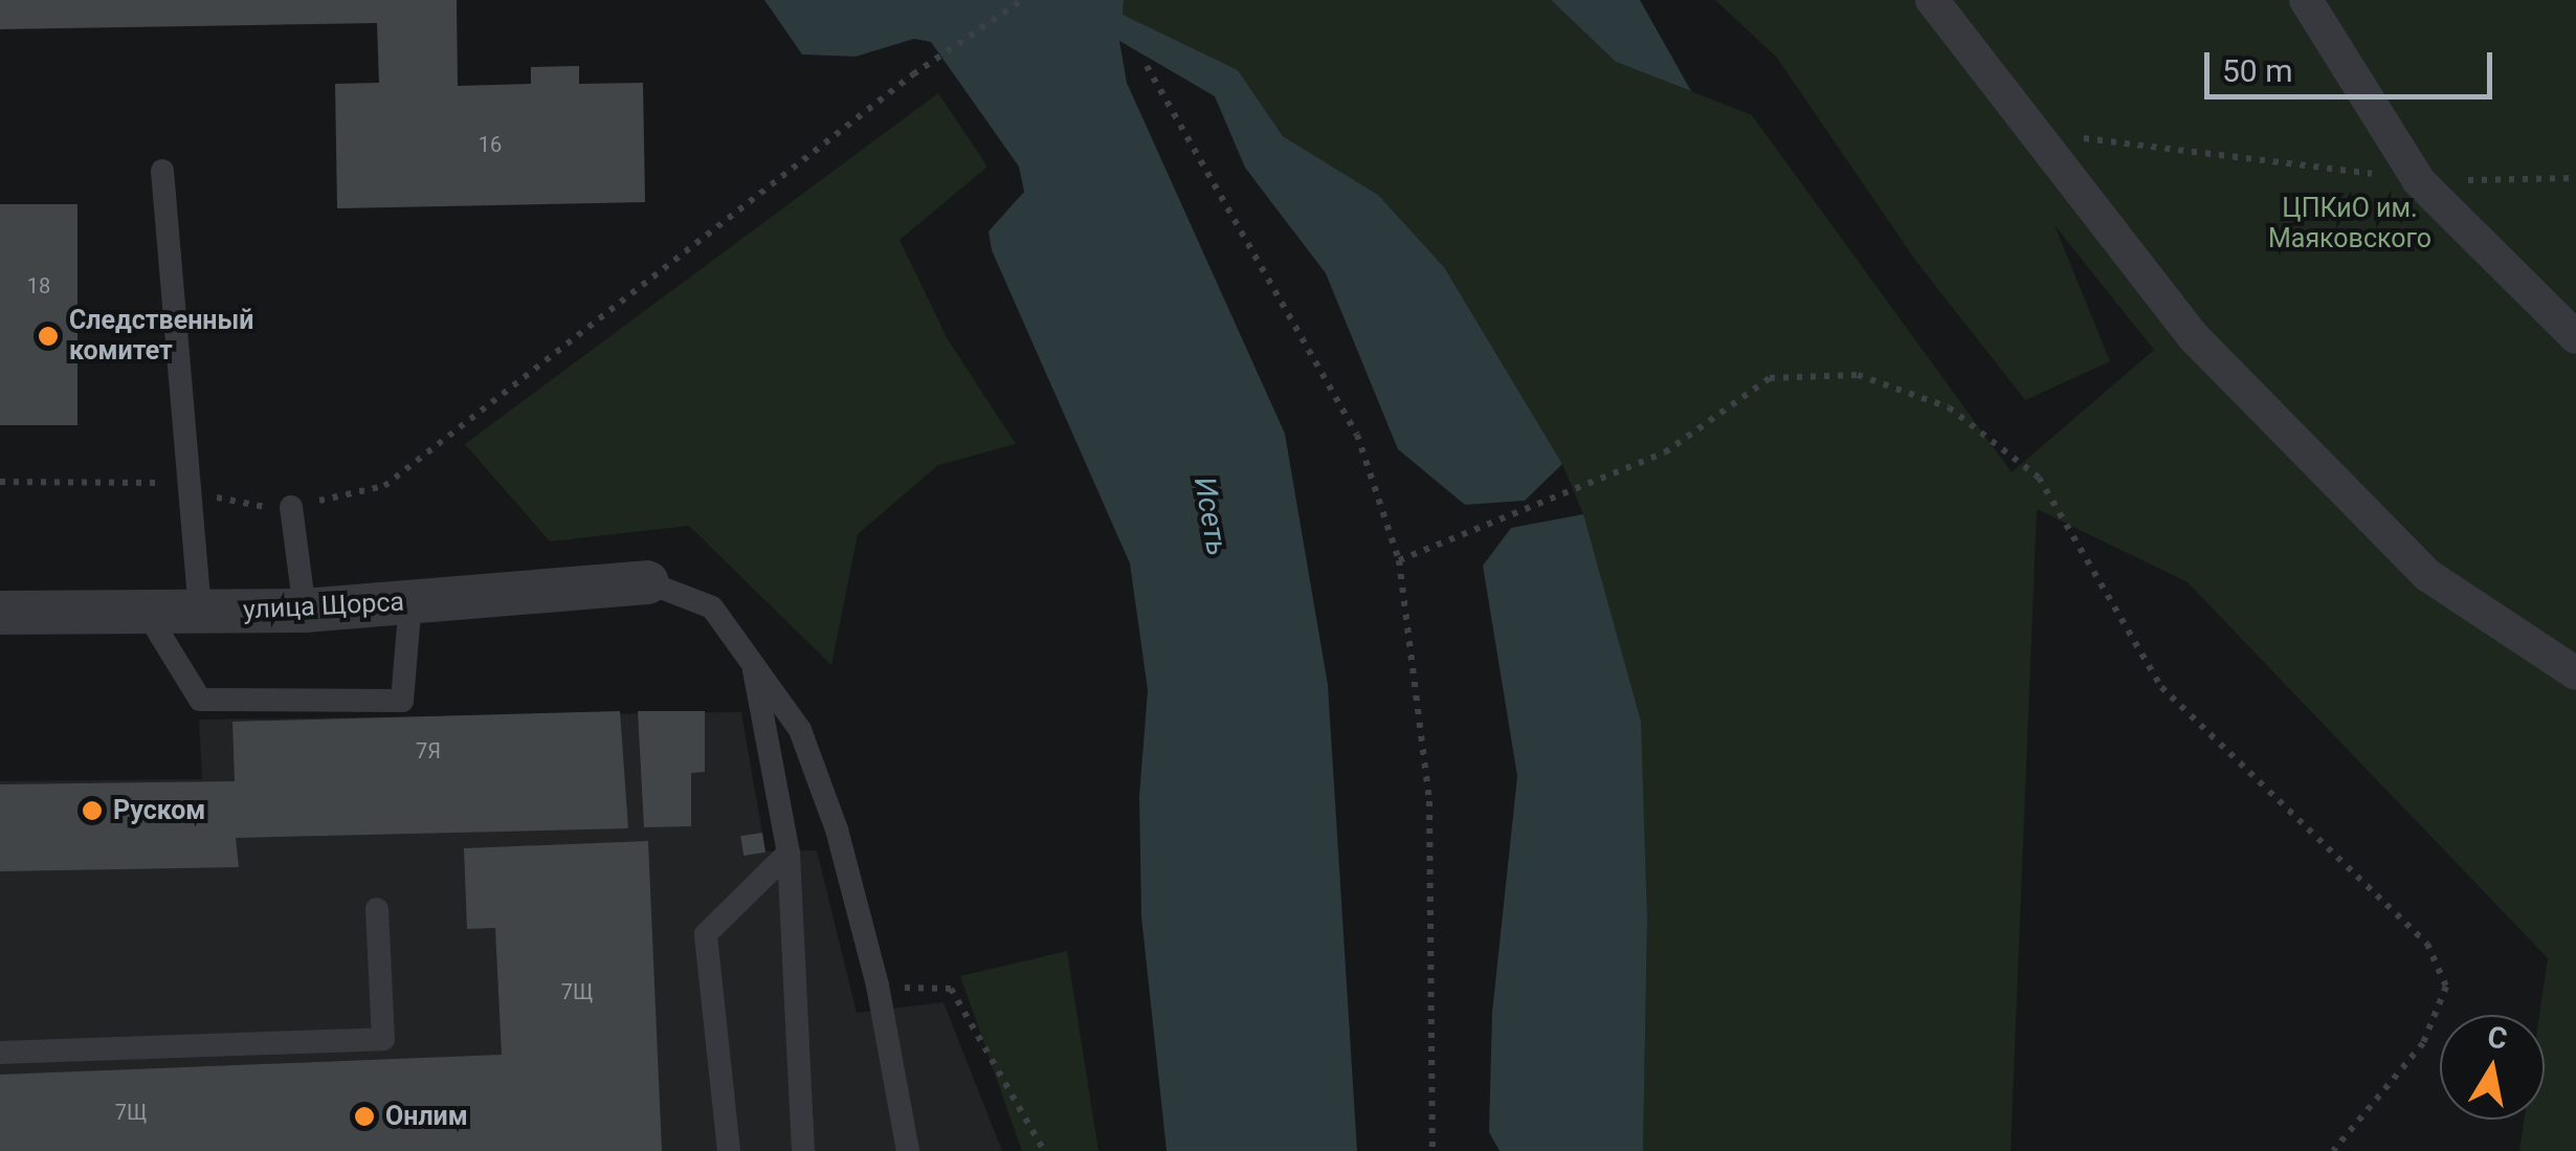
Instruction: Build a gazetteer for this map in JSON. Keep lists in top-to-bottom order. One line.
{"streets":{"street":["улица Щорса"]},"water":["Исеть"],"parks":["ЦПКиО им. Маяковского"],"places":["Следственный комитет","Руском","Онлим"],"house_numbers":["16","18","7Я","7Щ","7Щ"],"scale_bar":"50 m","north":"top"}
